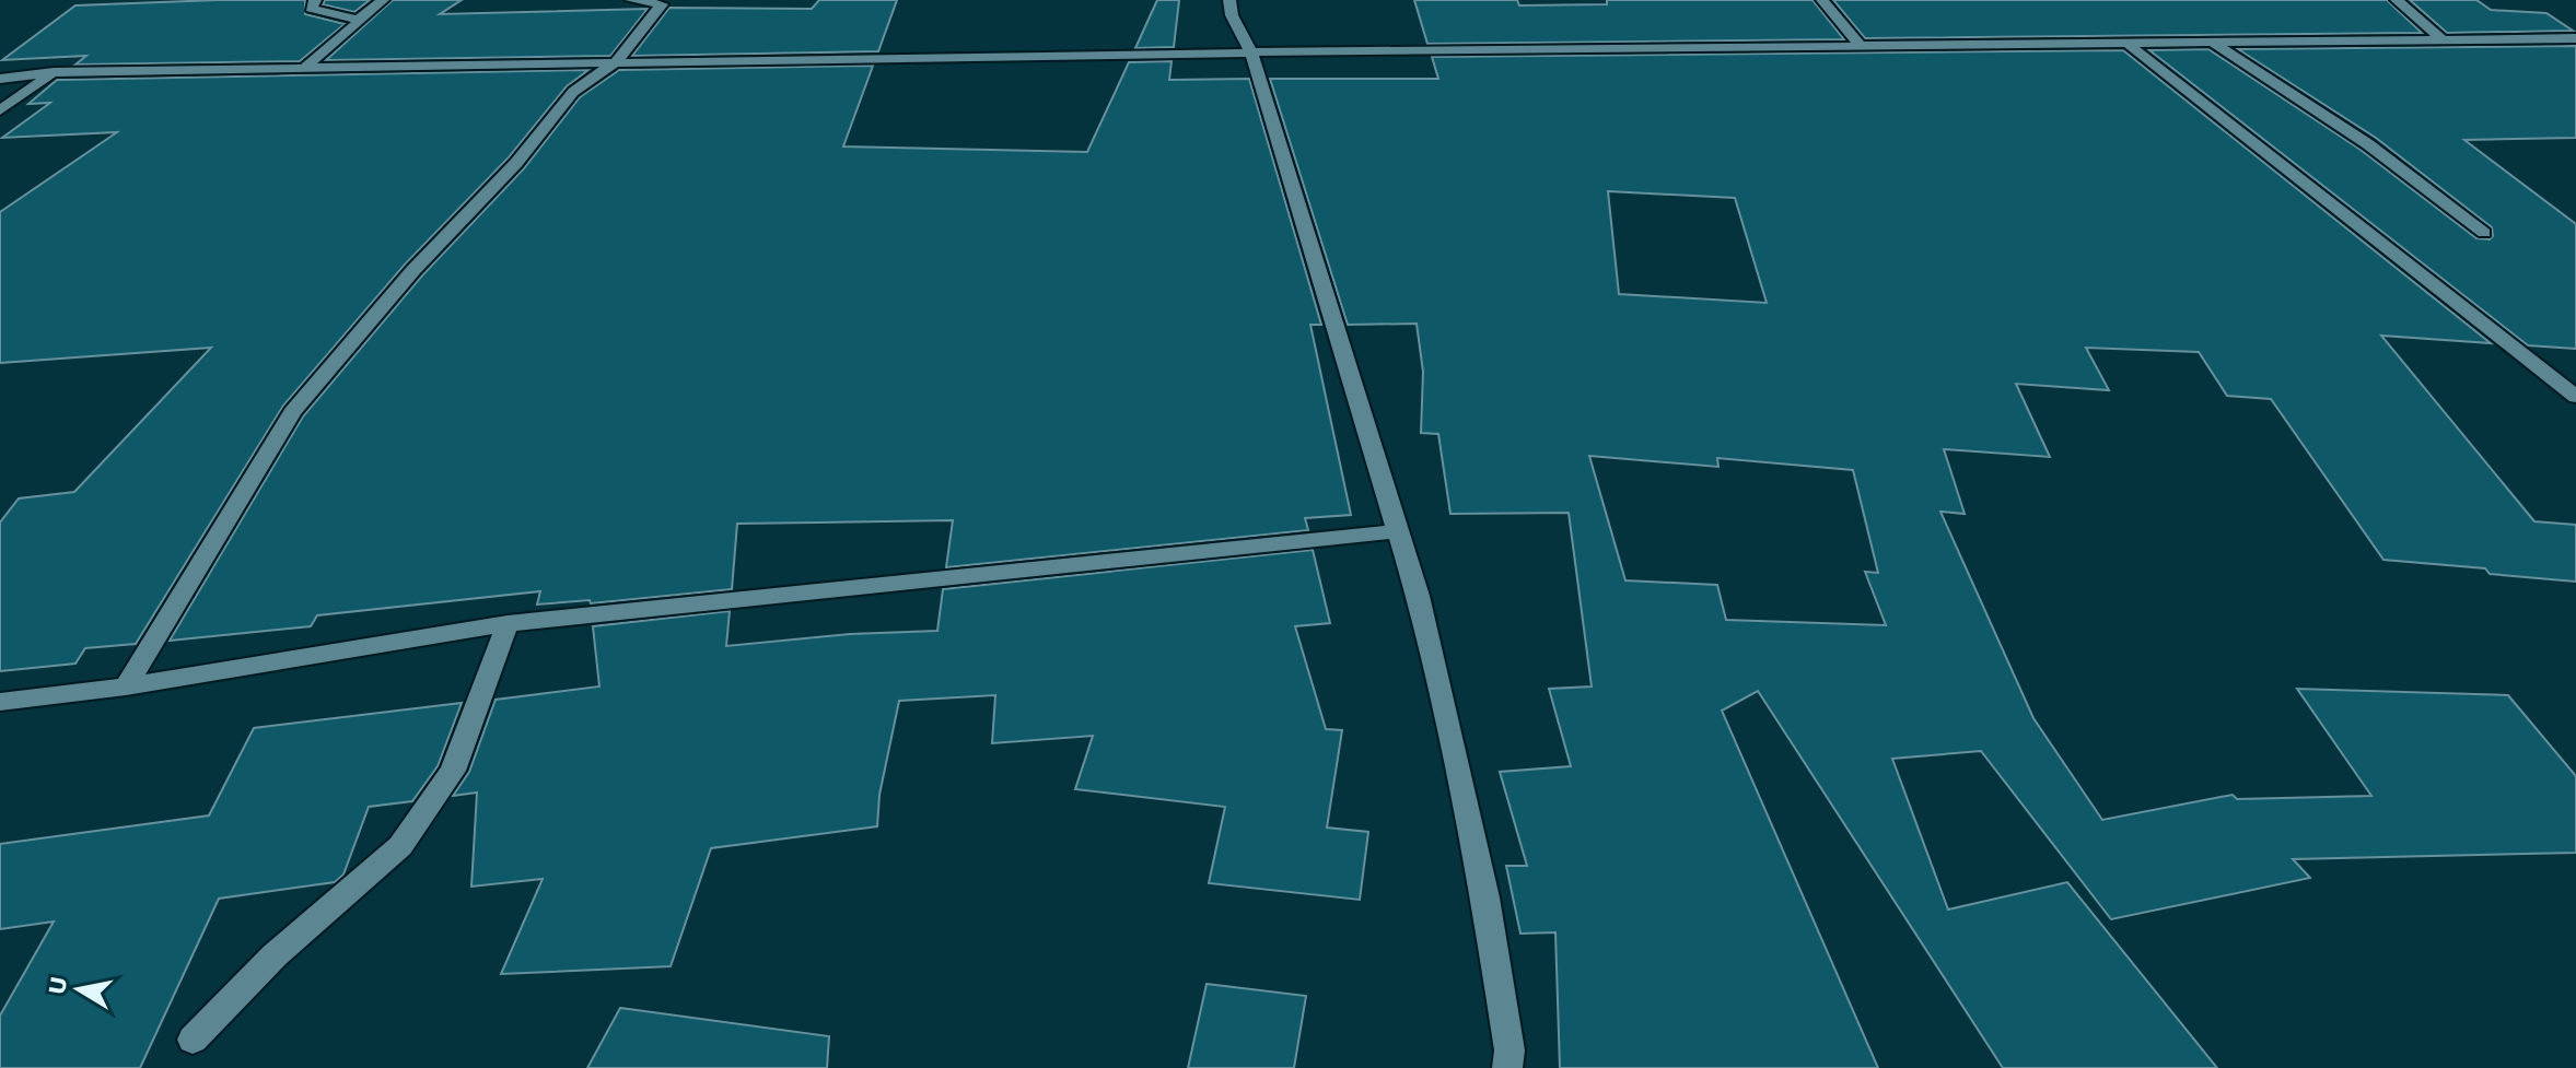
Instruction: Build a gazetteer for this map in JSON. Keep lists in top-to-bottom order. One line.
{"north":"left"}
